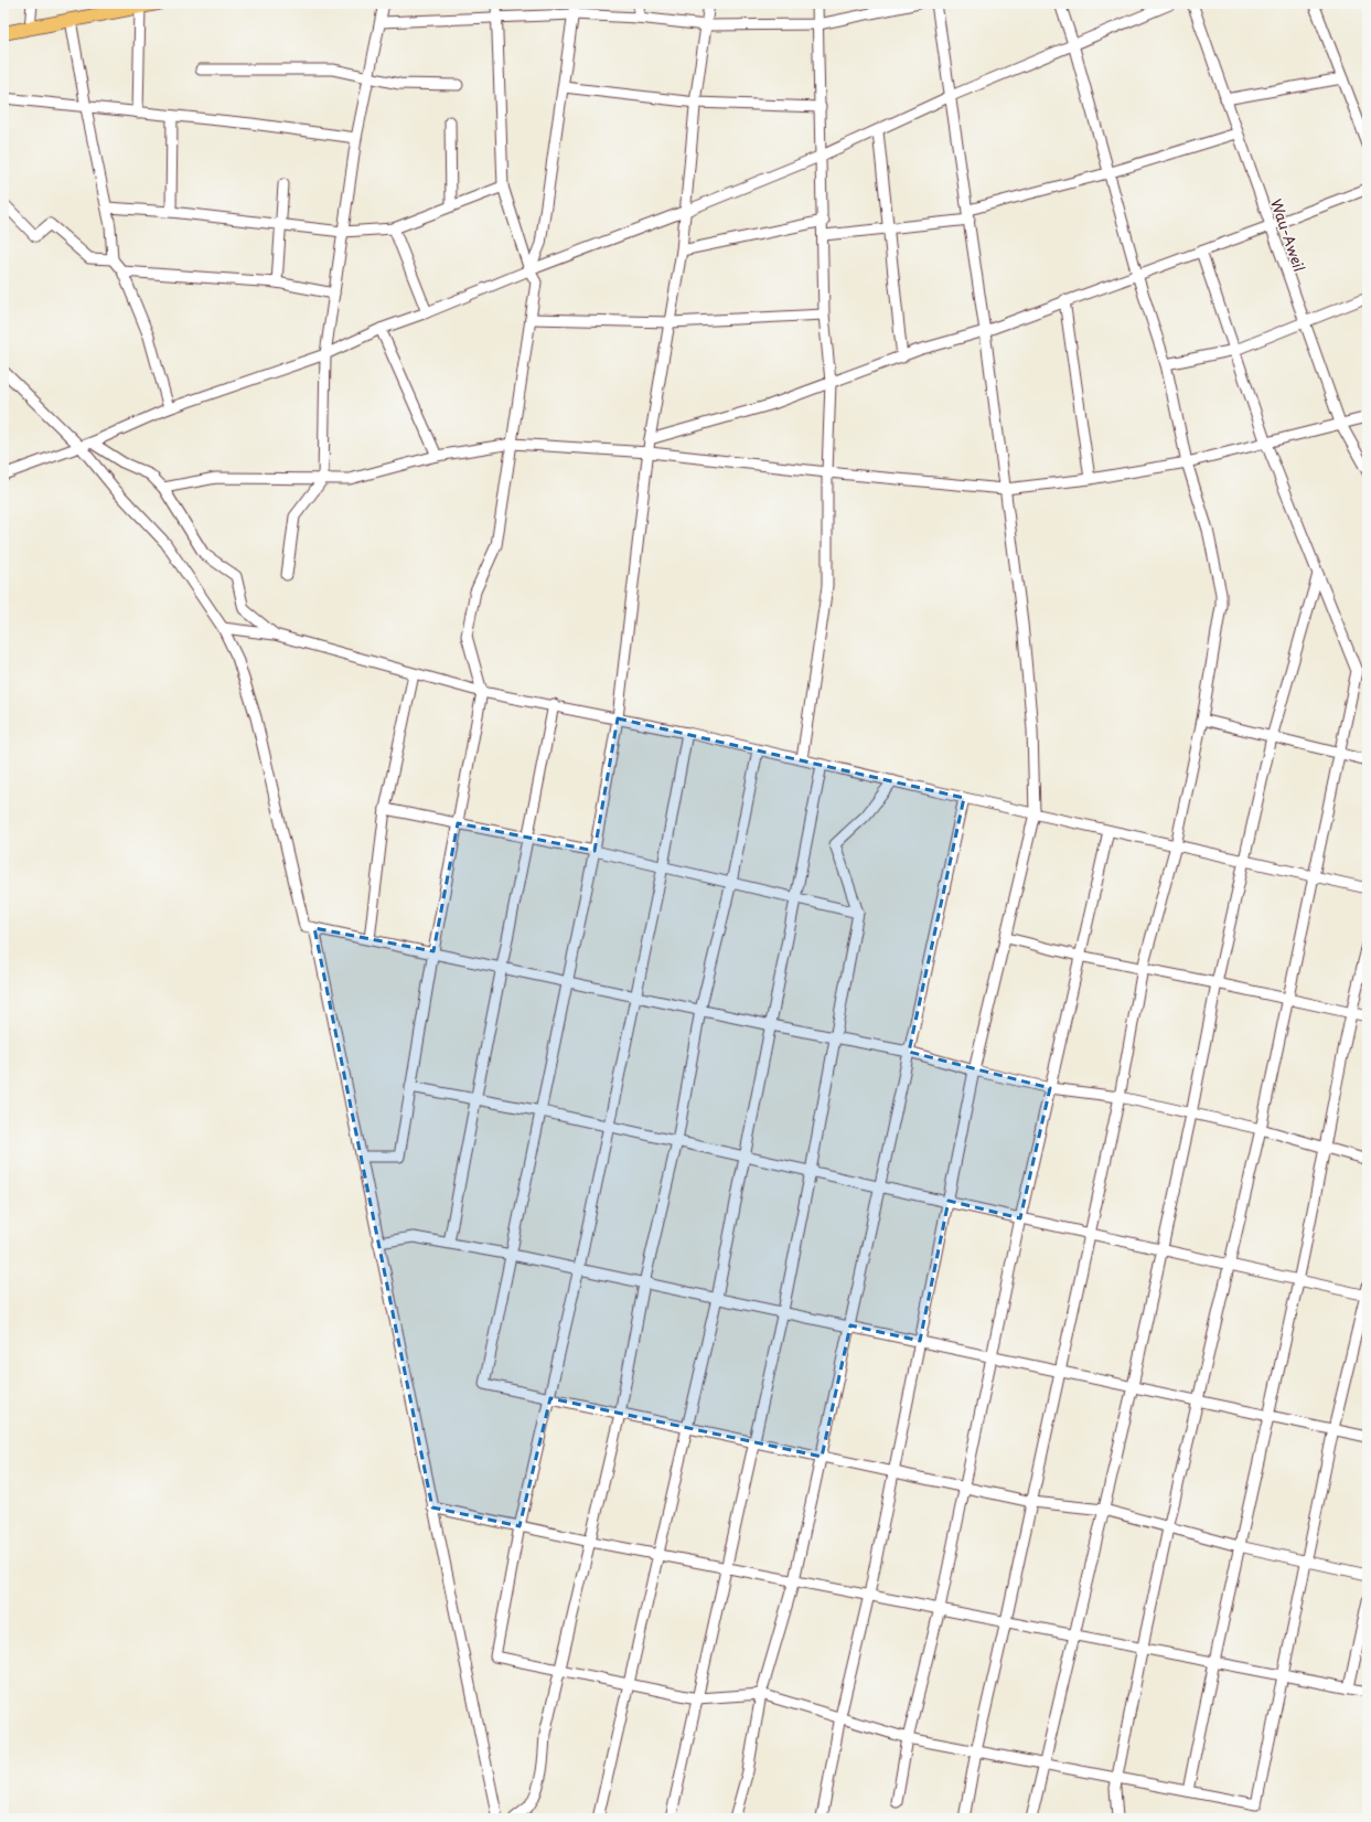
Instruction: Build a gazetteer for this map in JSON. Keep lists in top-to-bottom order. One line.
{"streets":{"street":["Wau-Aweil"]}}
